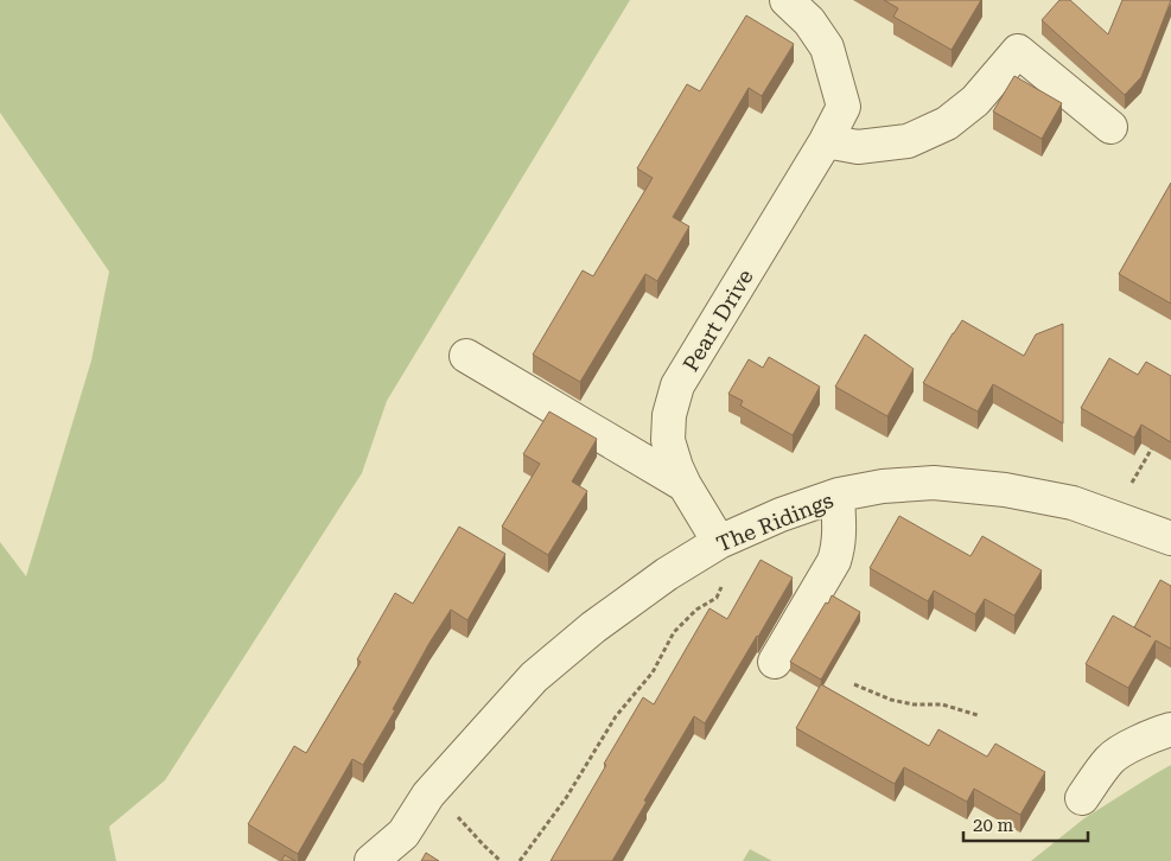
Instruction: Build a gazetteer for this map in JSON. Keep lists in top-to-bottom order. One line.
{"streets":{"street":["Peart Drive","The Ridings"]},"crossings":[["Peart Drive","The Ridings"]],"scale_bar":"20 m"}
